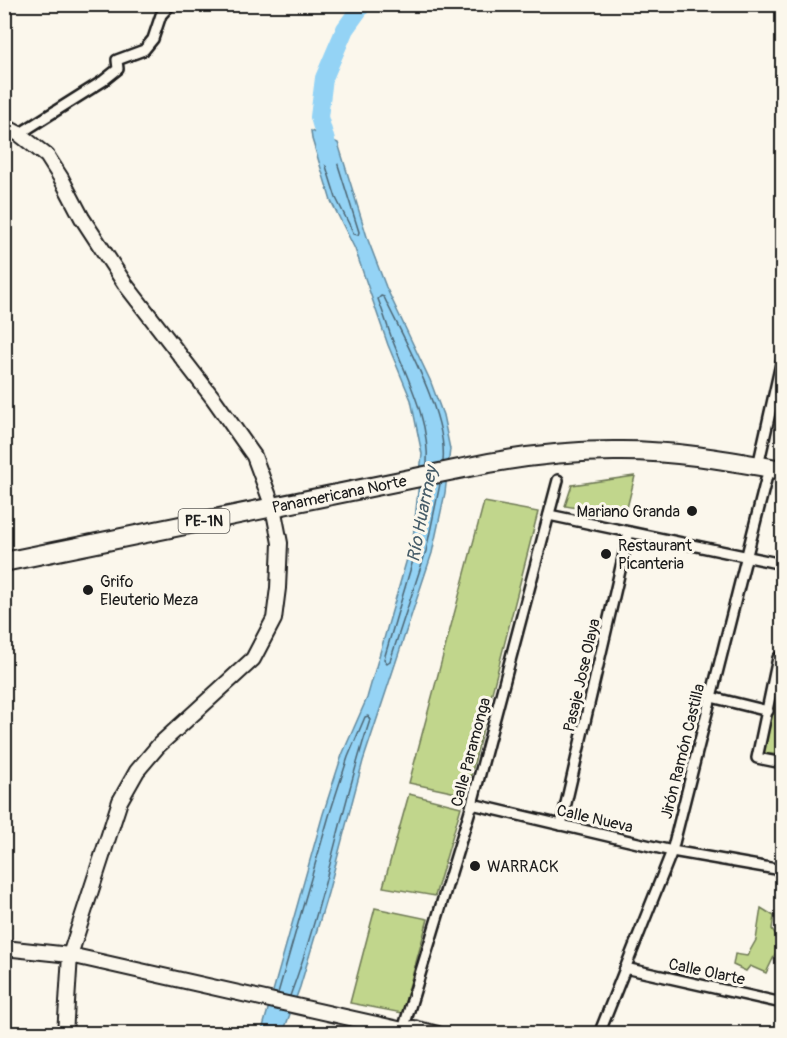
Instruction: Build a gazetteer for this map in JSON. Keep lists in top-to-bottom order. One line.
{"streets":{"highway":["Panamericana Norte","PE-1N"],"street":["Pasaje Jose Olaya","Jirón Ramón Castilla","Calle Paramonga","Calle Nueva","Calle Olarte"]},"crossings":[["Panamericana Norte","Jirón Ramón Castilla"],["Pasaje Jose Olaya","Calle Nueva"],["Jirón Ramón Castilla","Calle Nueva"],["Jirón Ramón Castilla","Calle Olarte"],["Calle Paramonga","Calle Nueva"]],"water":["Río Huarmey"],"places":["Mariano Granda","Restaurant Picanteria","Grifo Eleuterio Meza","WARRACK"]}
